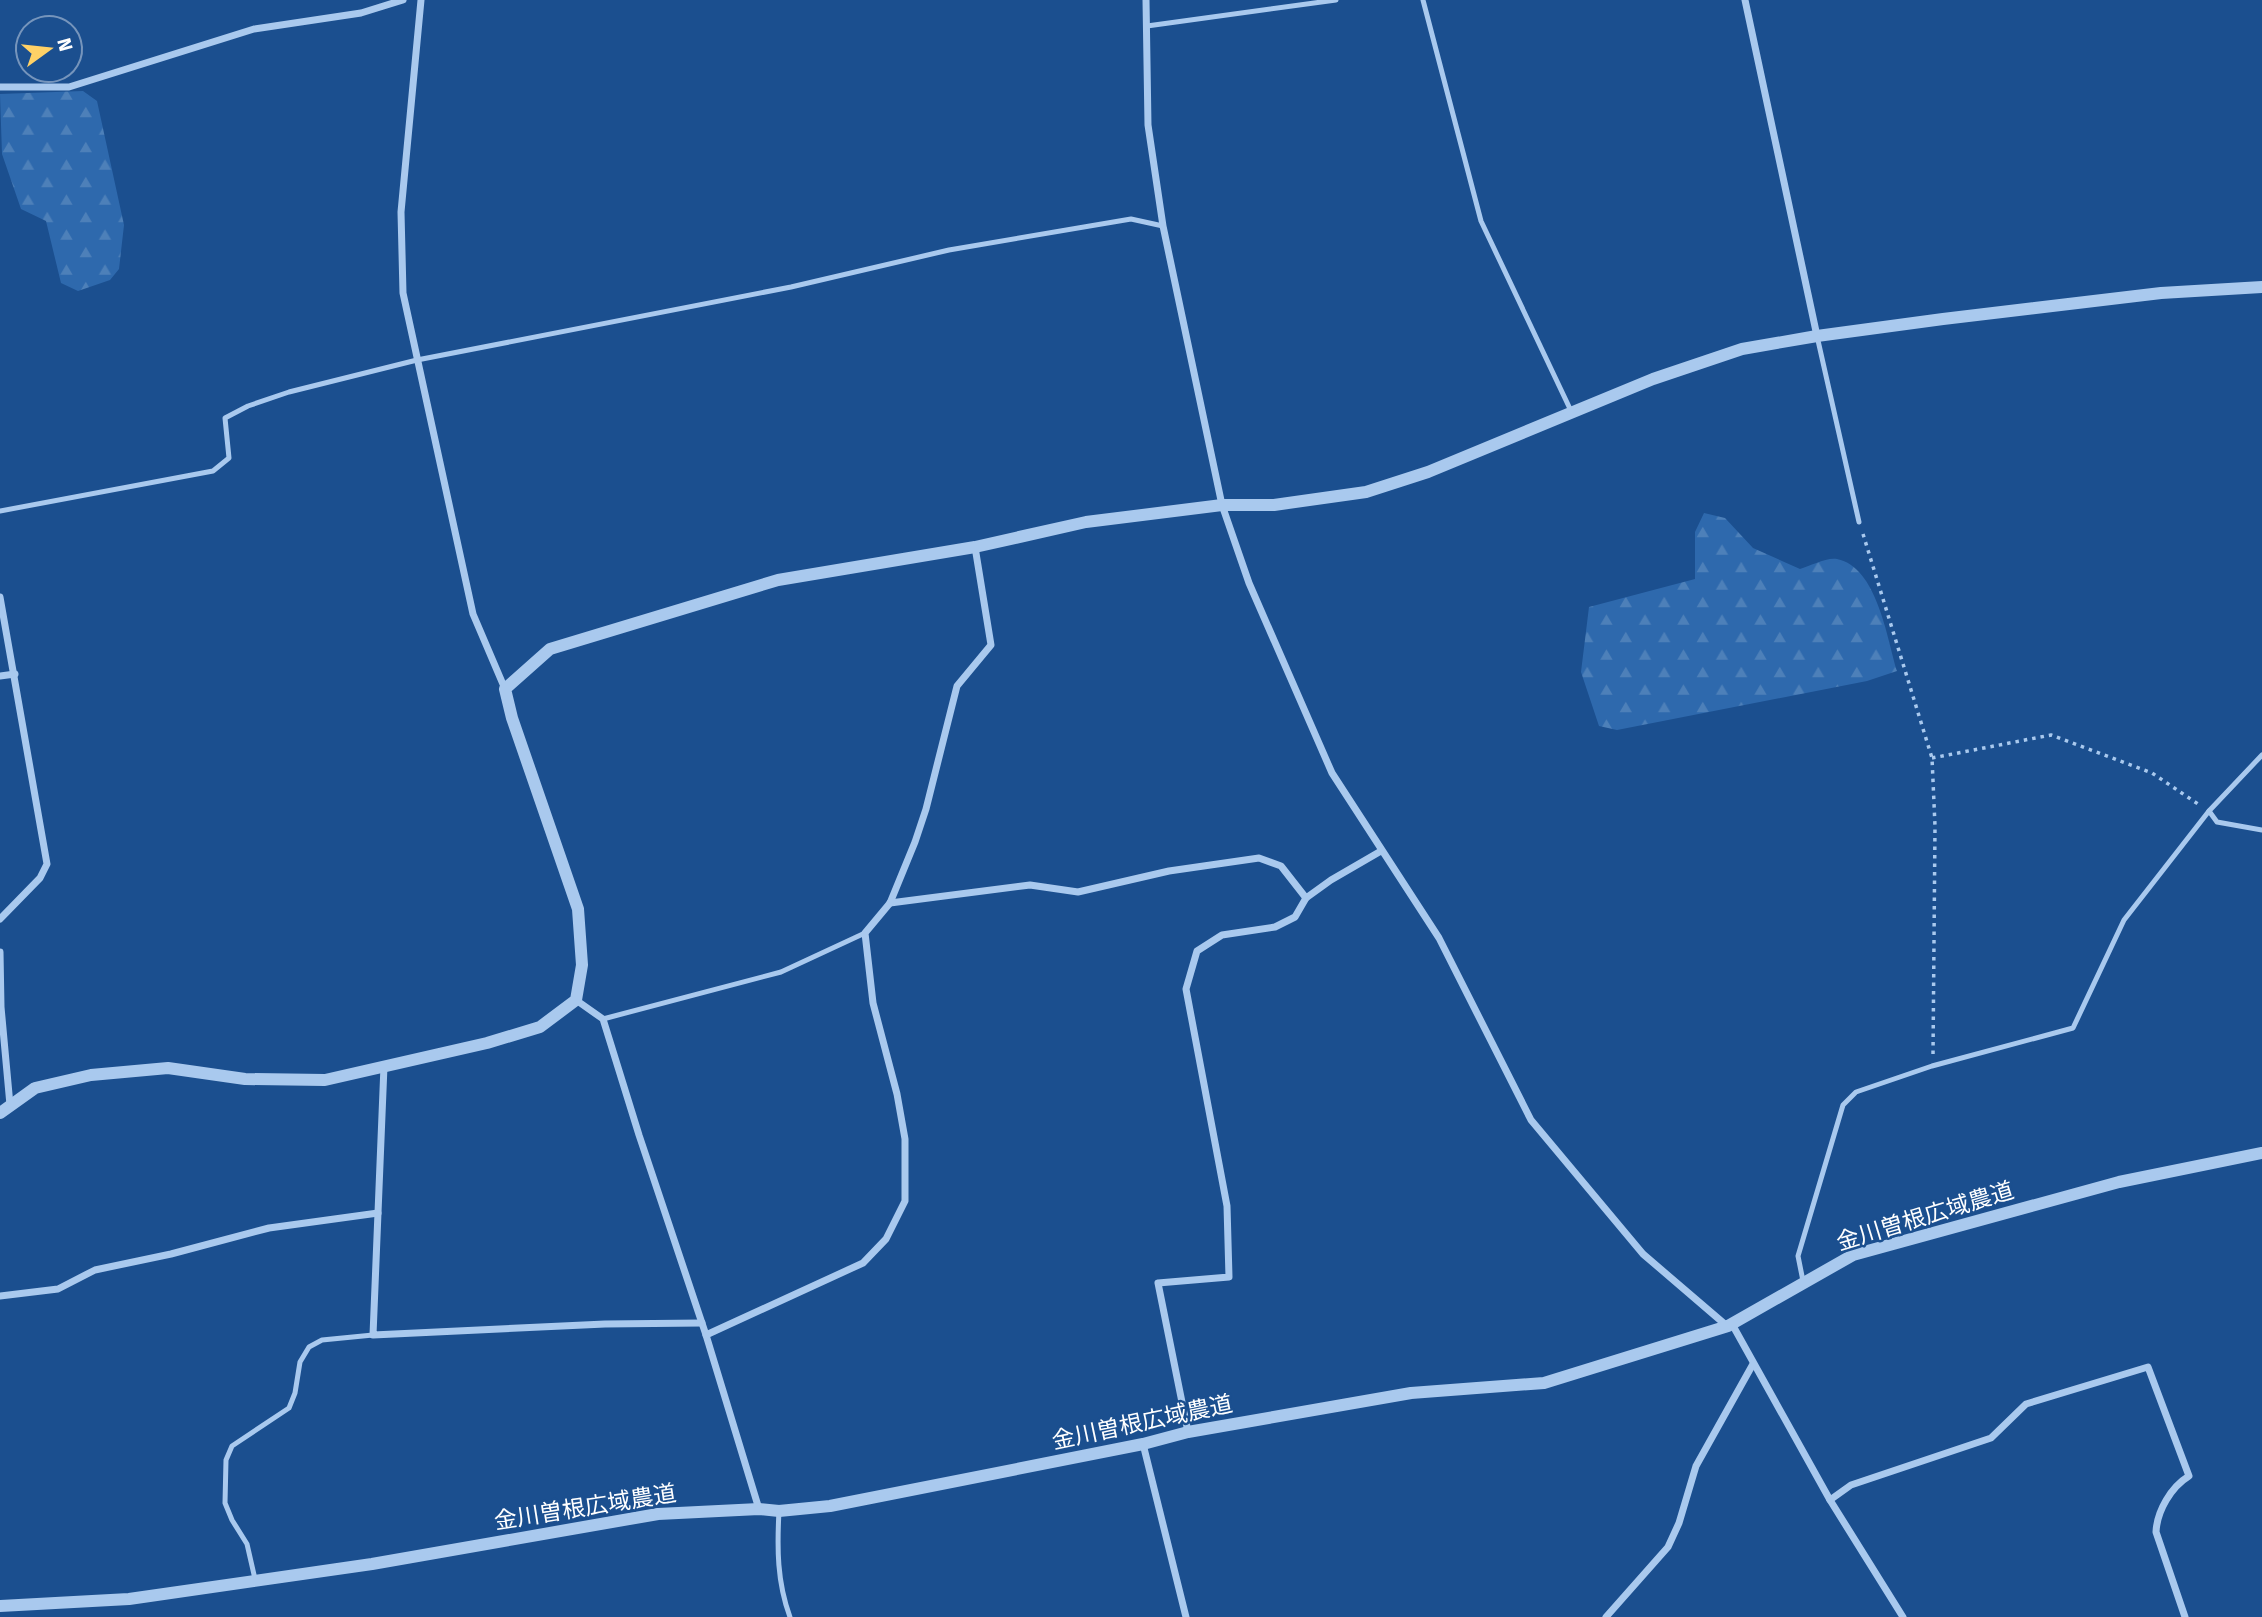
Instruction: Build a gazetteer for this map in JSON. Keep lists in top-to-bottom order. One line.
{"streets":{"street":["金川曽根広域農道"]},"north":"right"}
